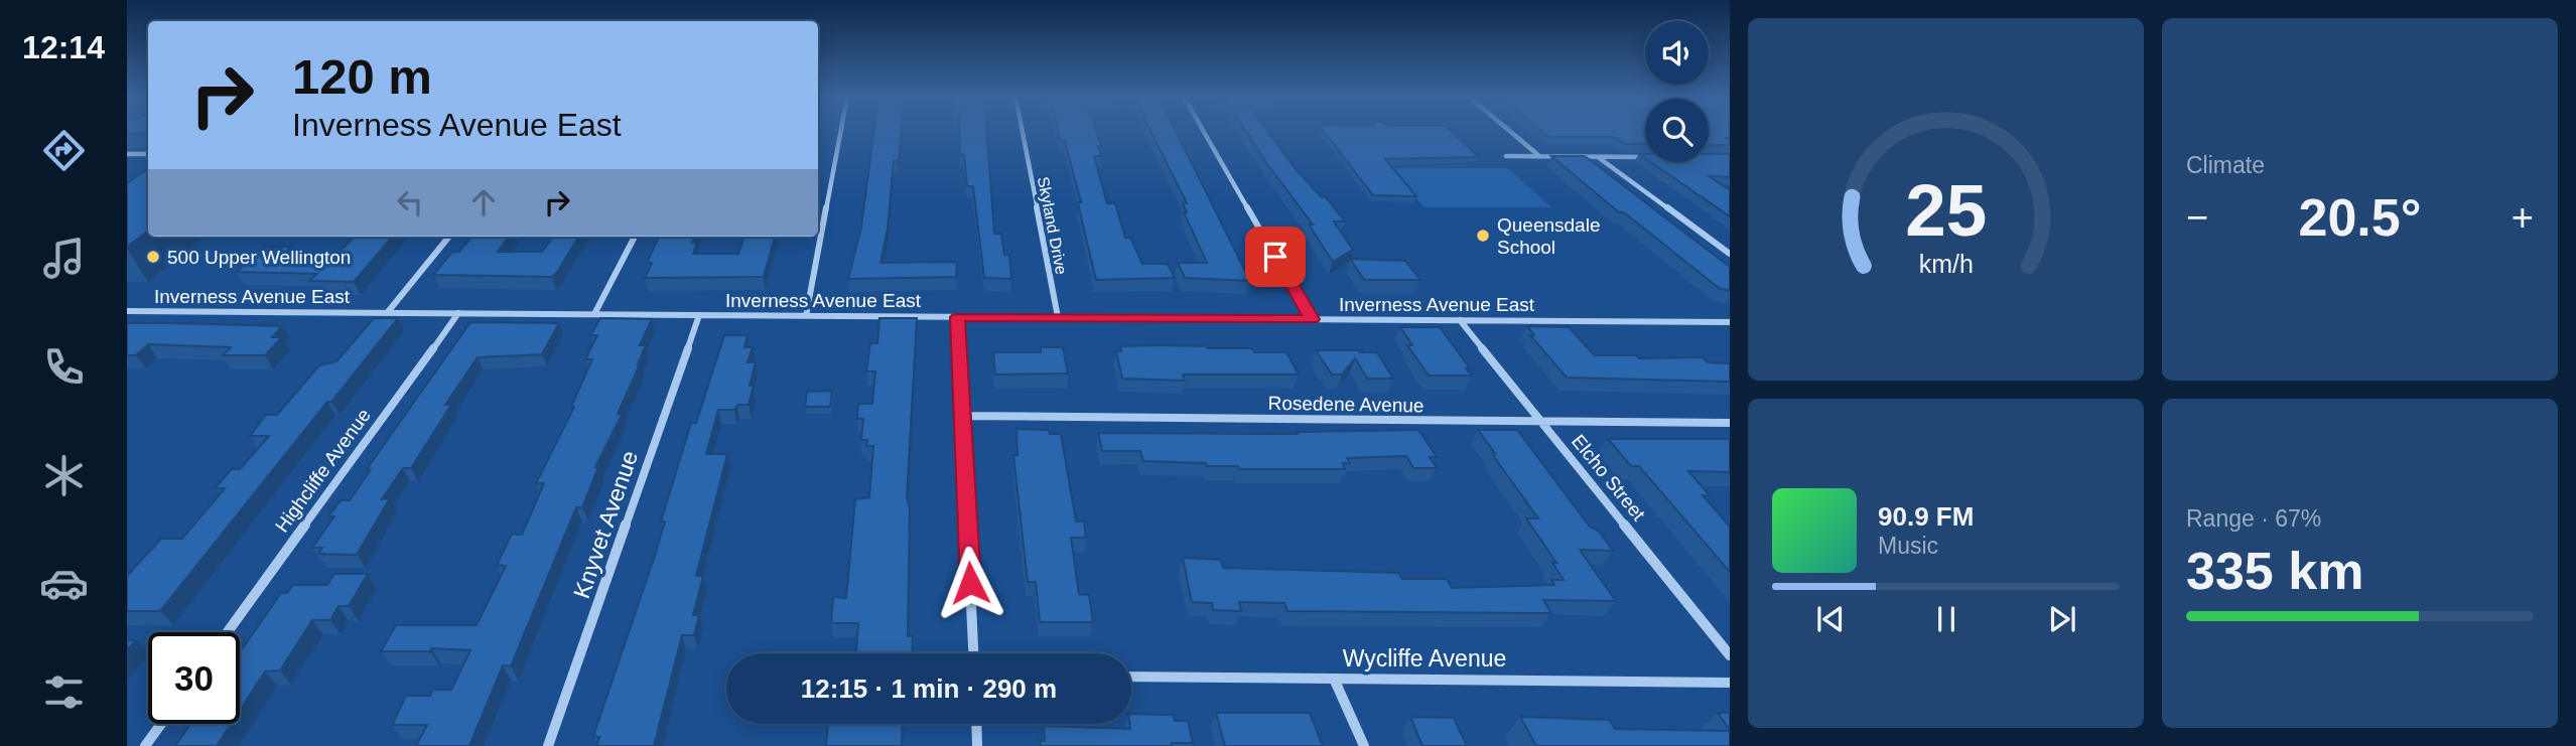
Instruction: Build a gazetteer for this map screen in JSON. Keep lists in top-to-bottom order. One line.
{"streets":{"street":["Skyland Drive","Inverness Avenue East","Rosedene Avenue","Highcliffe Avenue","Elcho Street","Knyvet Avenue","Wycliffe Avenue"]},"crossings":[["Skyland Drive","Inverness Avenue East"],["Inverness Avenue East","Highcliffe Avenue"],["Inverness Avenue East","Elcho Street"],["Inverness Avenue East","Knyvet Avenue"],["Rosedene Avenue","Elcho Street"]],"places":["Queensdale School","500 Upper Wellington"],"page":{"tabs":"12:14","tile":["Climate",["Range · 67%","335 km"]],"turn":["120 m","Inverness Avenue East"],"heat":["−","20.5°","+"],"song":["90.9 FM","Music"],"limit":"30","trip":"12:15 · 1 min · 290 m","gauge":["25","km/h"]}}
